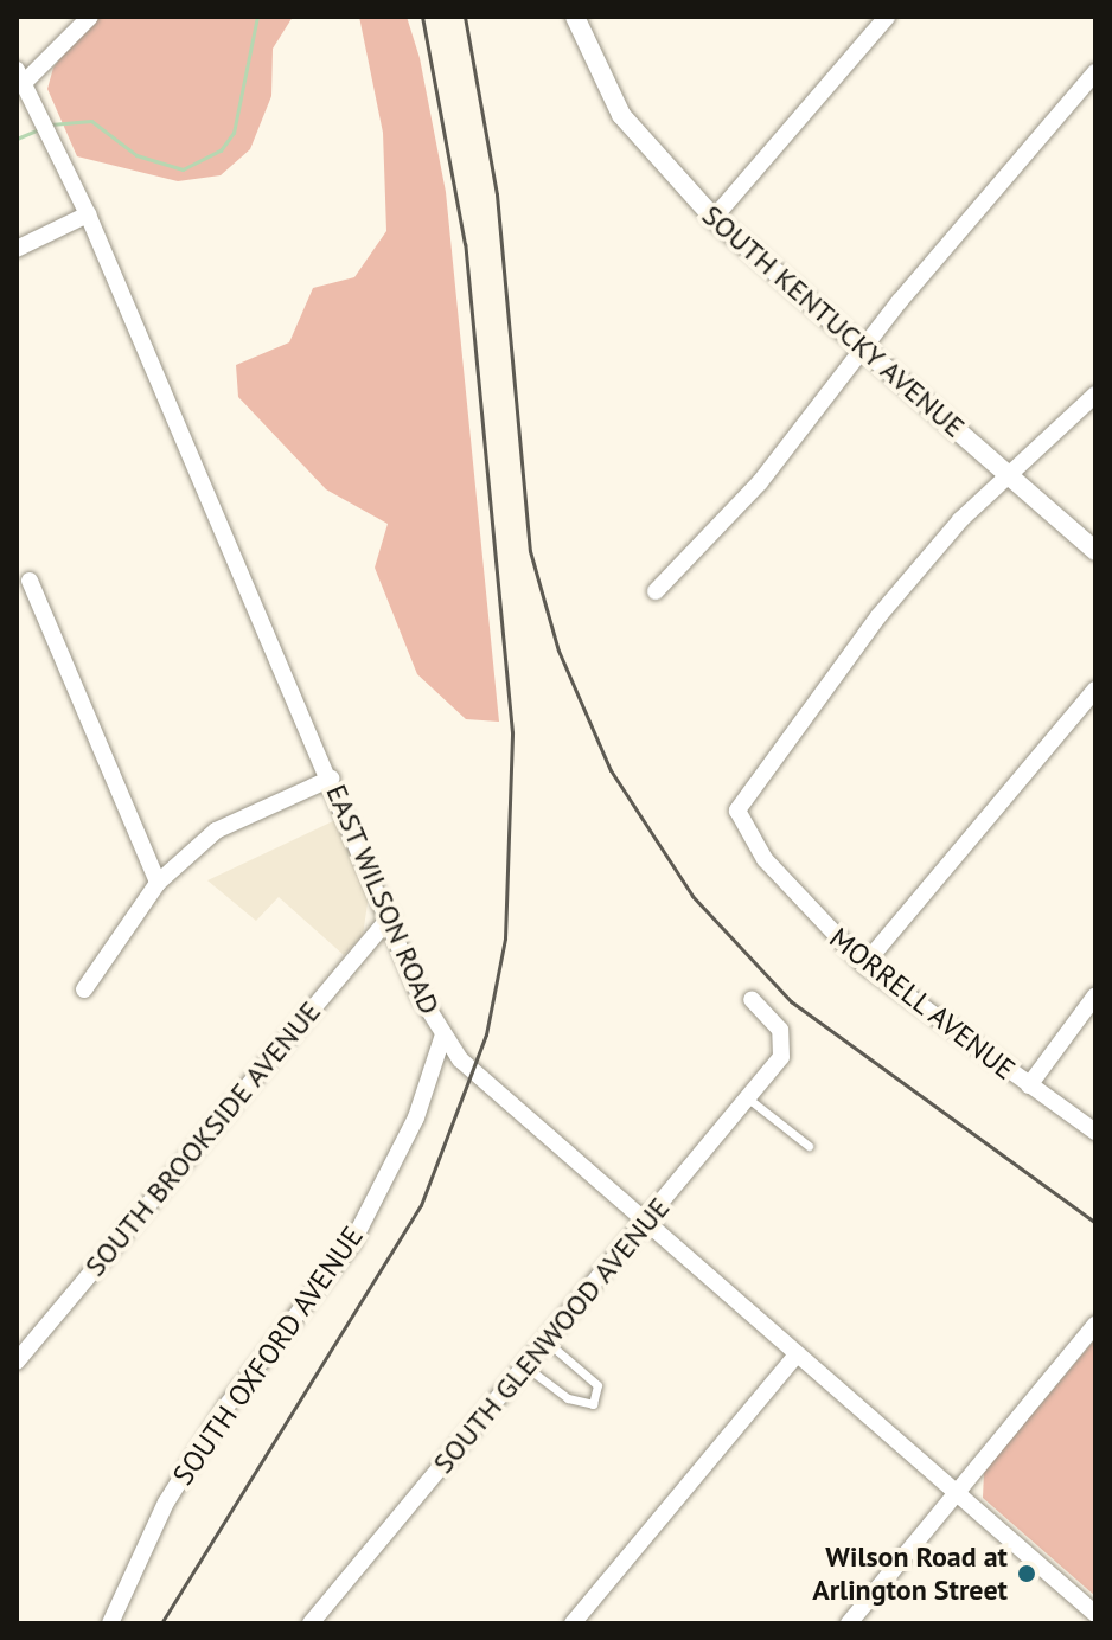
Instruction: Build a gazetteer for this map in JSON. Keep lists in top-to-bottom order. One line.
{"streets":{"street":["SOUTH KENTUCKY AVENUE","EAST WILSON ROAD","MORRELL AVENUE","SOUTH BROOKSIDE AVENUE","SOUTH GLENWOOD AVENUE","SOUTH OXFORD AVENUE"]},"crossings":[["SOUTH KENTUCKY AVENUE","MORRELL AVENUE"],["EAST WILSON ROAD","SOUTH BROOKSIDE AVENUE"],["EAST WILSON ROAD","SOUTH GLENWOOD AVENUE"],["EAST WILSON ROAD","SOUTH OXFORD AVENUE"]],"places":["Wilson Road at Arlington Street"]}
